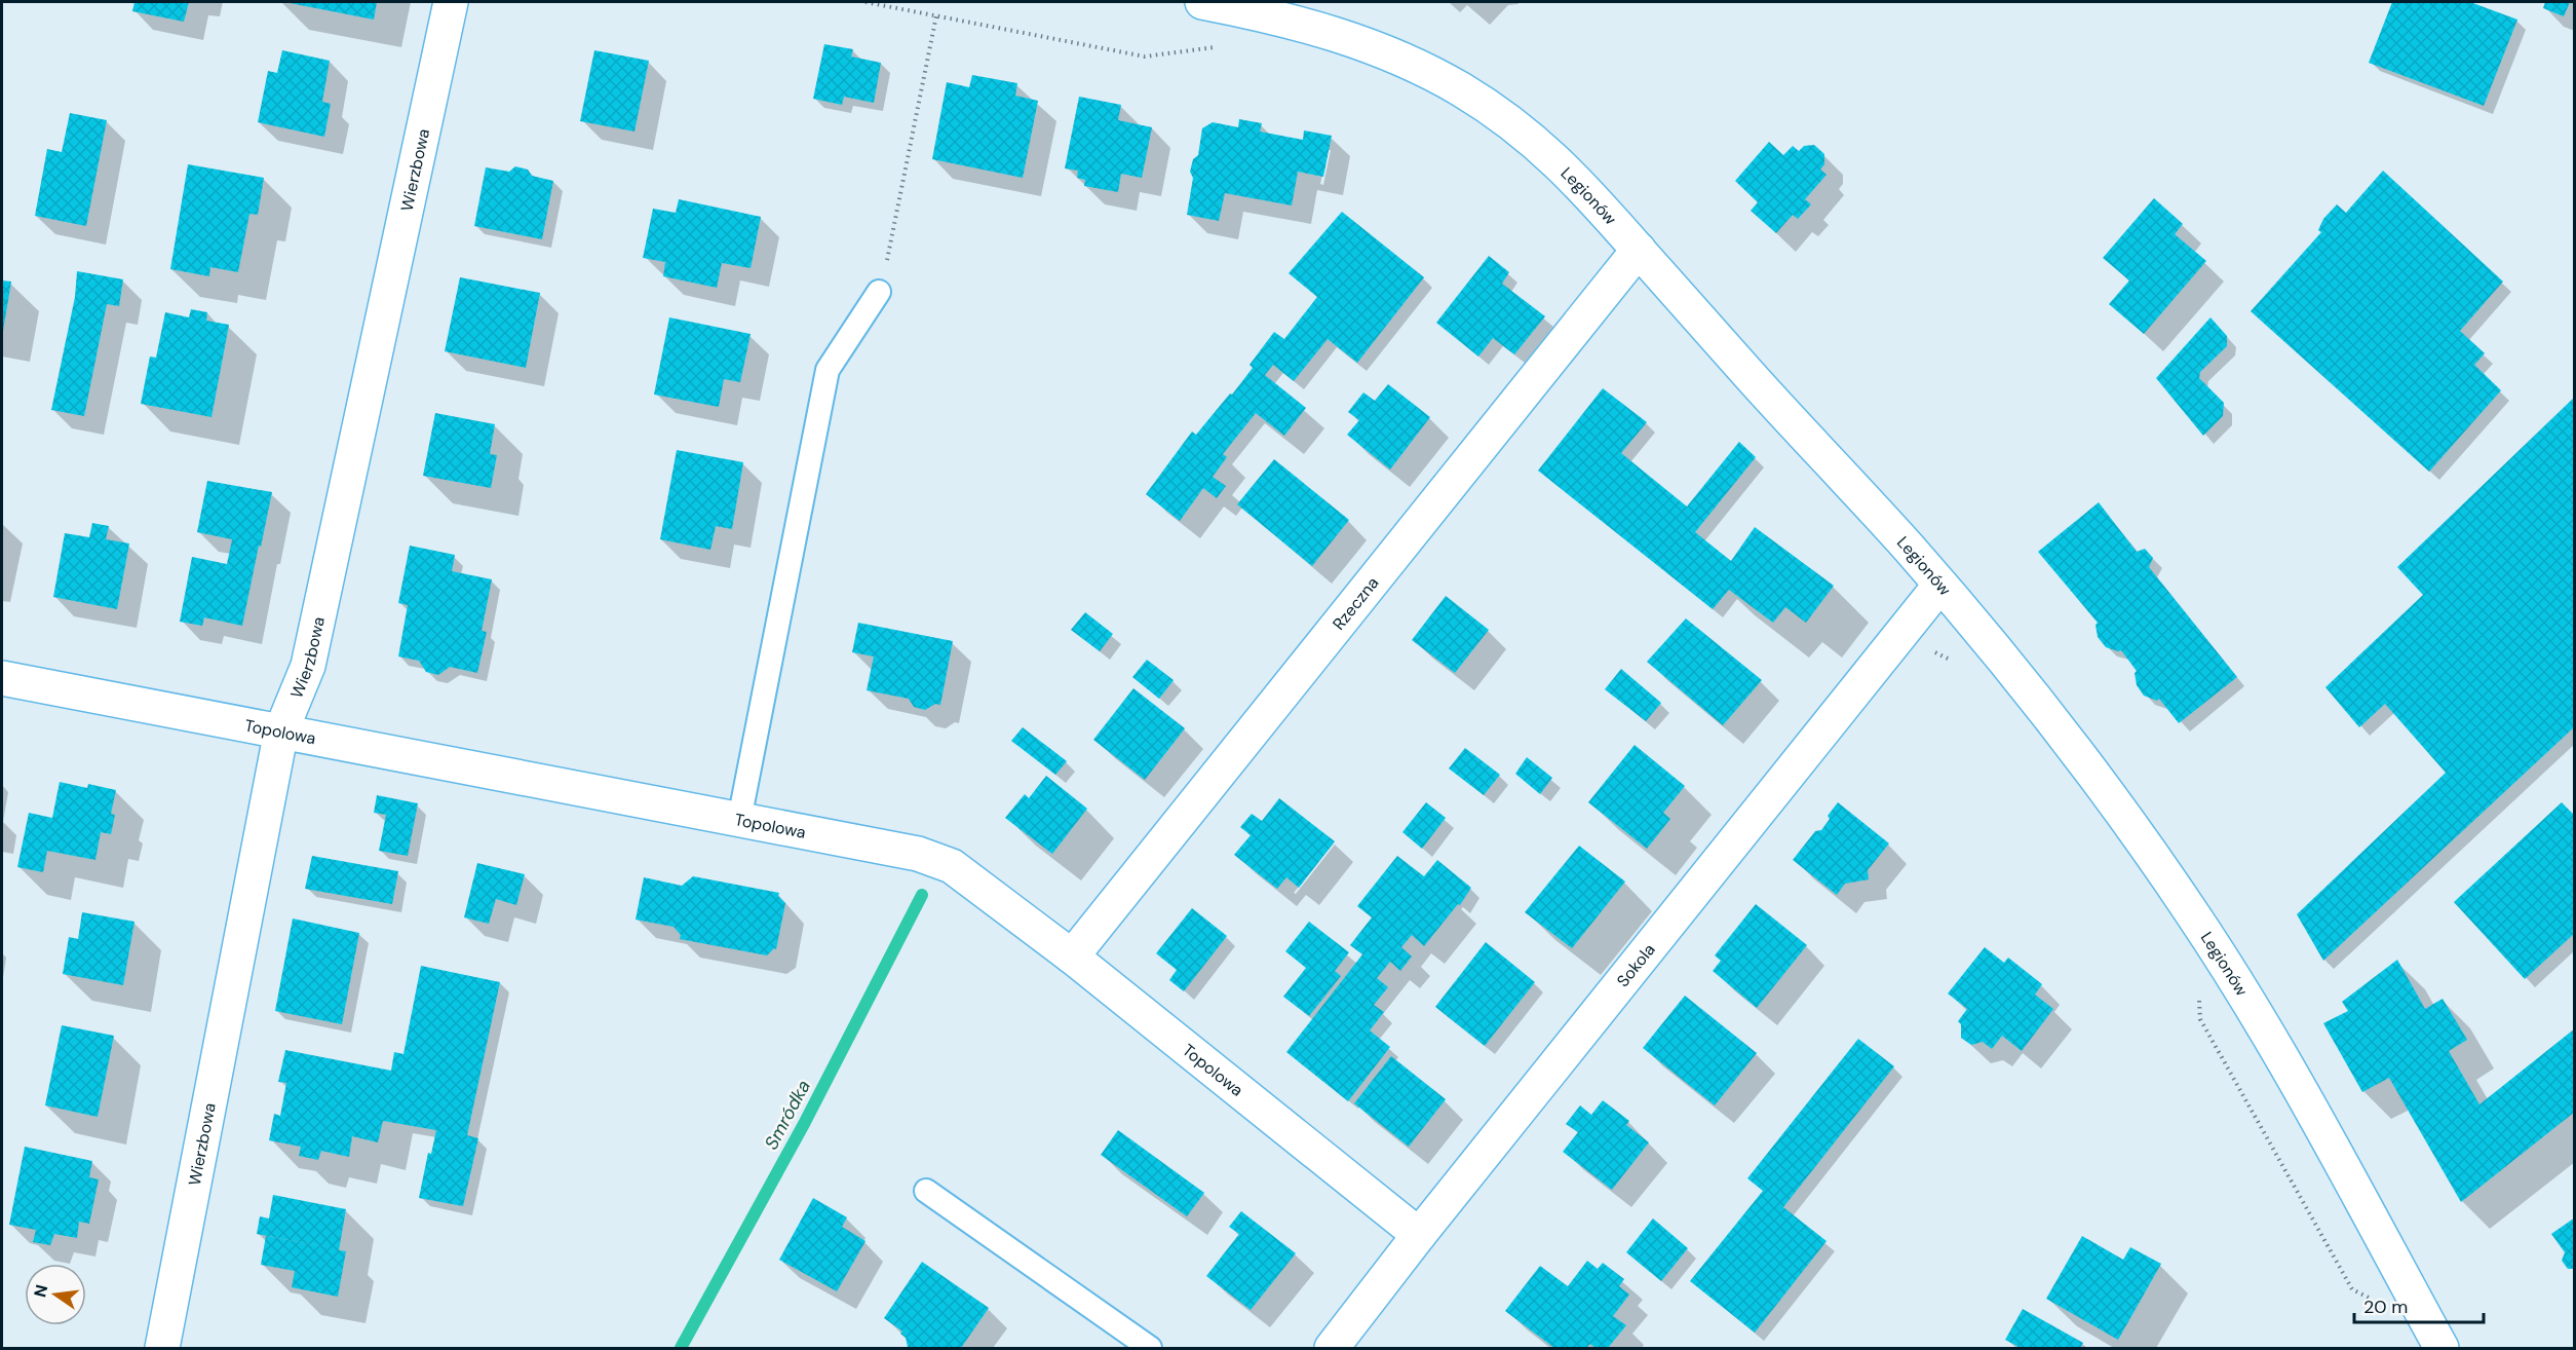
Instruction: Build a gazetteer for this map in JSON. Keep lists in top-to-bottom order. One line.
{"streets":{"street":["Wierzbowa","Legionów","Rzeczna","Topolowa","Sokola"]},"crossings":[["Wierzbowa","Topolowa"],["Legionów","Rzeczna"],["Legionów","Sokola"],["Rzeczna","Topolowa"],["Topolowa","Sokola"]],"water":["Smródka"],"scale_bar":"20 m","north":"left"}
